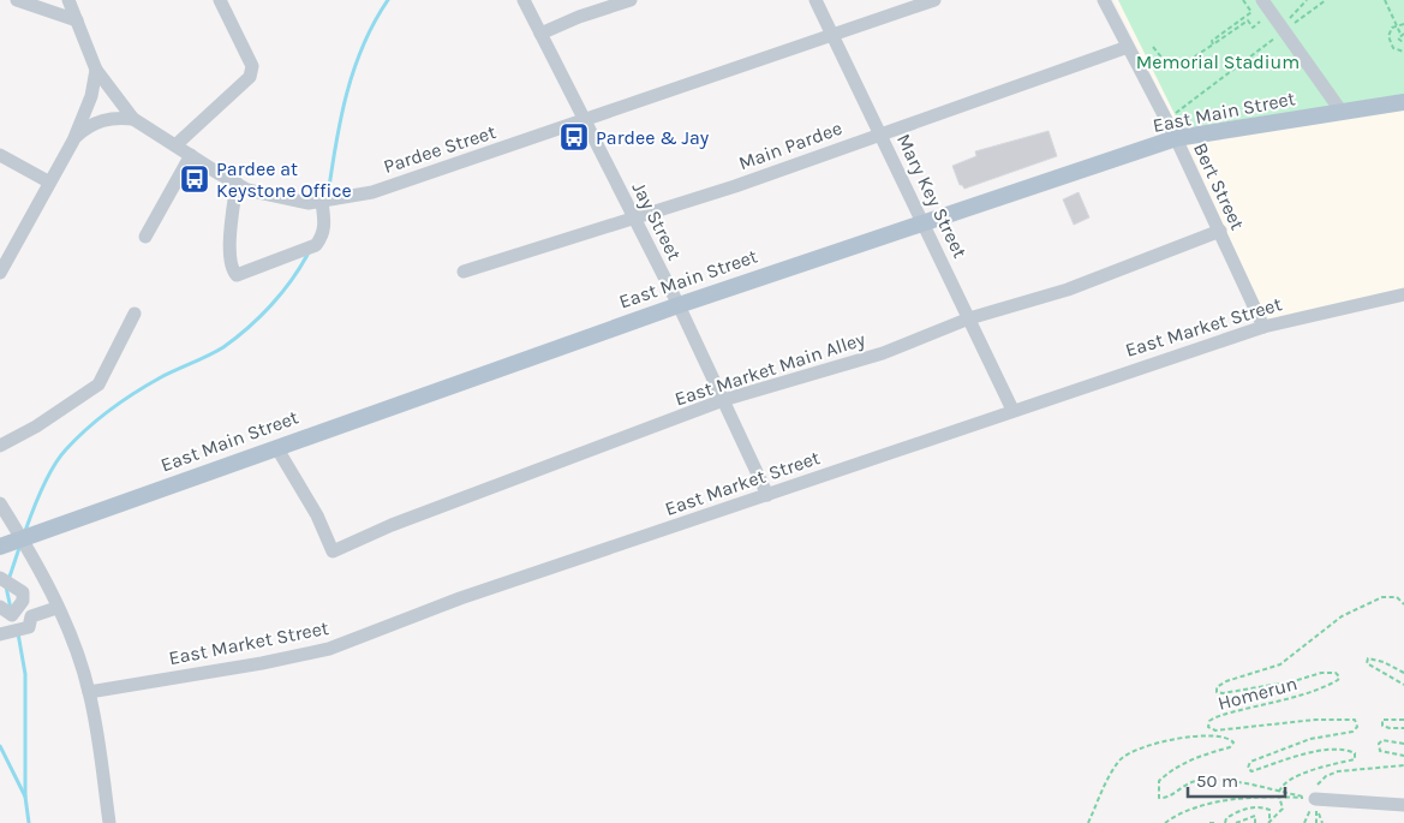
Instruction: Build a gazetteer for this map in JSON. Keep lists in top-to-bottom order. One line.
{"streets":{"main road":["East Main Street"],"street":["Main Pardee","Pardee Street","Bert Street","Mary Key Street","Jay Street","East Market Street","East Market Main Alley"],"path":["Homerun"]},"crossings":[["East Main Street","Bert Street"],["East Main Street","Mary Key Street"],["East Main Street","Jay Street"],["East Main Street","East Market Main Alley"],["Main Pardee","Bert Street"],["Main Pardee","Mary Key Street"],["Main Pardee","Jay Street"],["Pardee Street","Mary Key Street"],["Pardee Street","Jay Street"],["Bert Street","East Market Street"],["Bert Street","East Market Main Alley"],["Mary Key Street","East Market Street"],["Mary Key Street","East Market Main Alley"],["Jay Street","East Market Street"],["Jay Street","East Market Main Alley"]],"parks":["Memorial Stadium"],"places":{"bus stop":["Pardee & Jay","Pardee at Keystone Office"]},"scale_bar":"50 m"}
